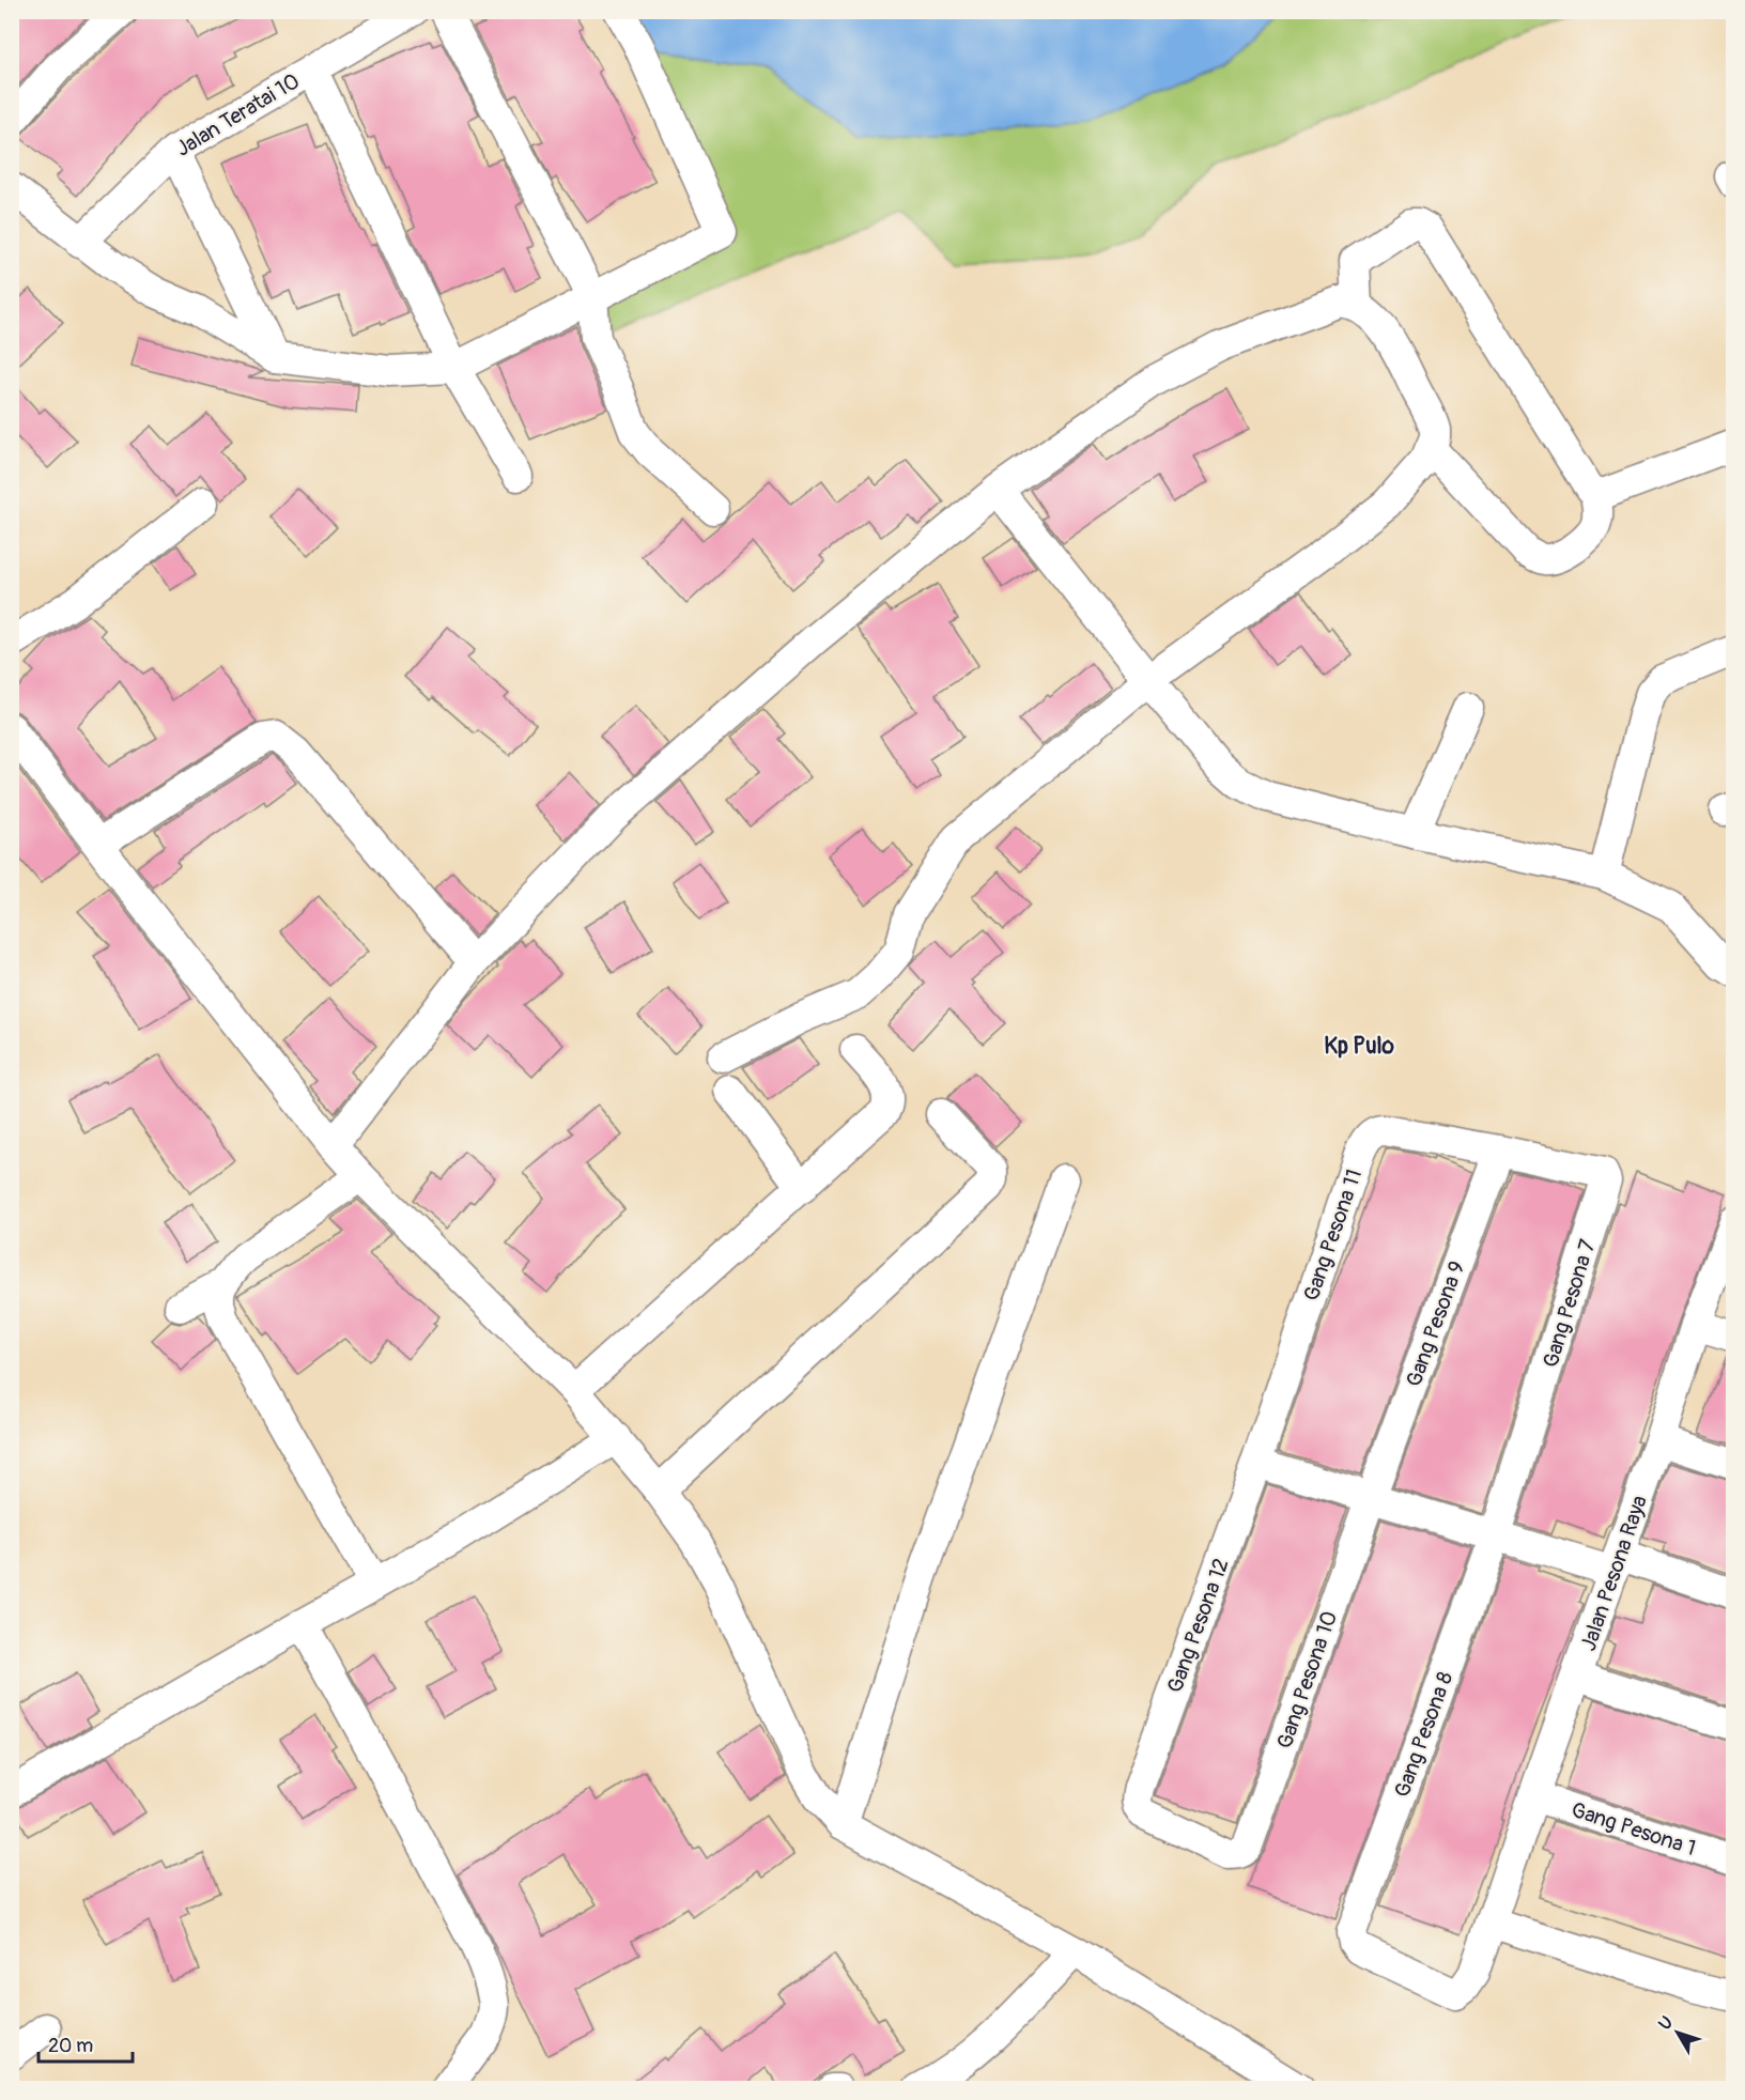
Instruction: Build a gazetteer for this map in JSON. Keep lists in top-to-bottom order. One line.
{"streets":{"street":["Jalan Teratai 10","Gang Pesona 11","Gang Pesona 7","Gang Pesona 9","Jalan Pesona Raya","Gang Pesona 12","Gang Pesona 10","Gang Pesona 8","Gang Pesona 1"]},"crossings":[["Gang Pesona 11","Gang Pesona 7"],["Gang Pesona 11","Gang Pesona 9"],["Gang Pesona 11","Gang Pesona 12"],["Gang Pesona 7","Gang Pesona 9"],["Gang Pesona 7","Gang Pesona 8"],["Gang Pesona 9","Gang Pesona 10"],["Jalan Pesona Raya","Gang Pesona 8"],["Jalan Pesona Raya","Gang Pesona 1"],["Gang Pesona 12","Gang Pesona 10"]],"districts":["Kp Pulo"],"scale_bar":"20 m","north":"top left"}
